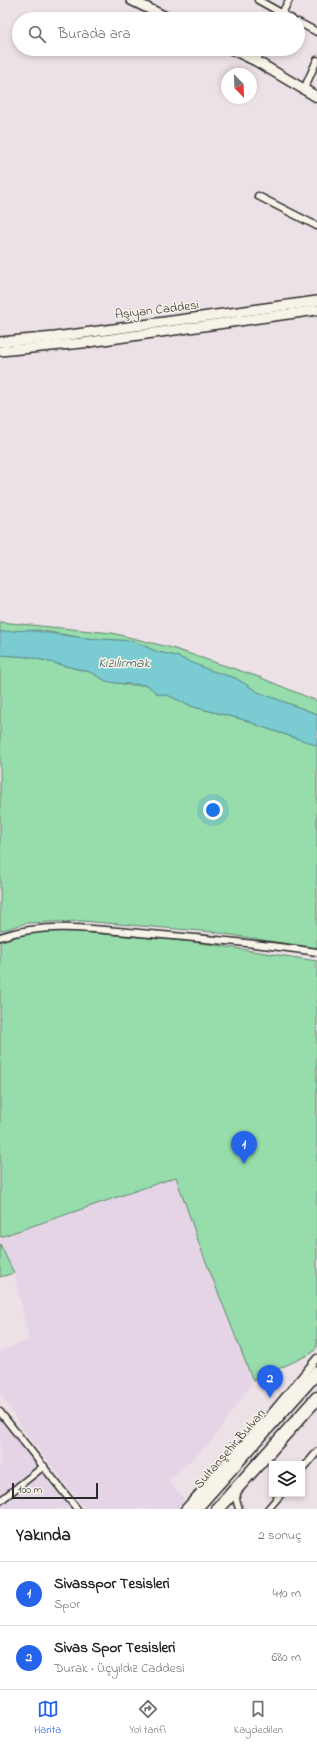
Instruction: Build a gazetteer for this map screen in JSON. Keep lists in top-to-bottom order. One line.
{"streets":{"highway":["Sultanşehir Bulvarı"],"street":["Aşiyan Caddesi"]},"water":["Kızılırmak"],"scale_bar":"100 m","north":"bottom right","page":{"search":"Burada ara","pins":["1","2"],"scale":"100 m","heading":["Yakında","2 sonuç"],"list":[{"mark":"1","name":"Sivasspor Tesisleri","note":"Spor","value":"410 m"},{"mark":"2","name":"Sivas Spor Tesisleri","note":"Durak · Üçyıldız Caddesi","value":"680 m"}],"nav":["Harita","Yol tarifi","Kaydedilen"]}}
